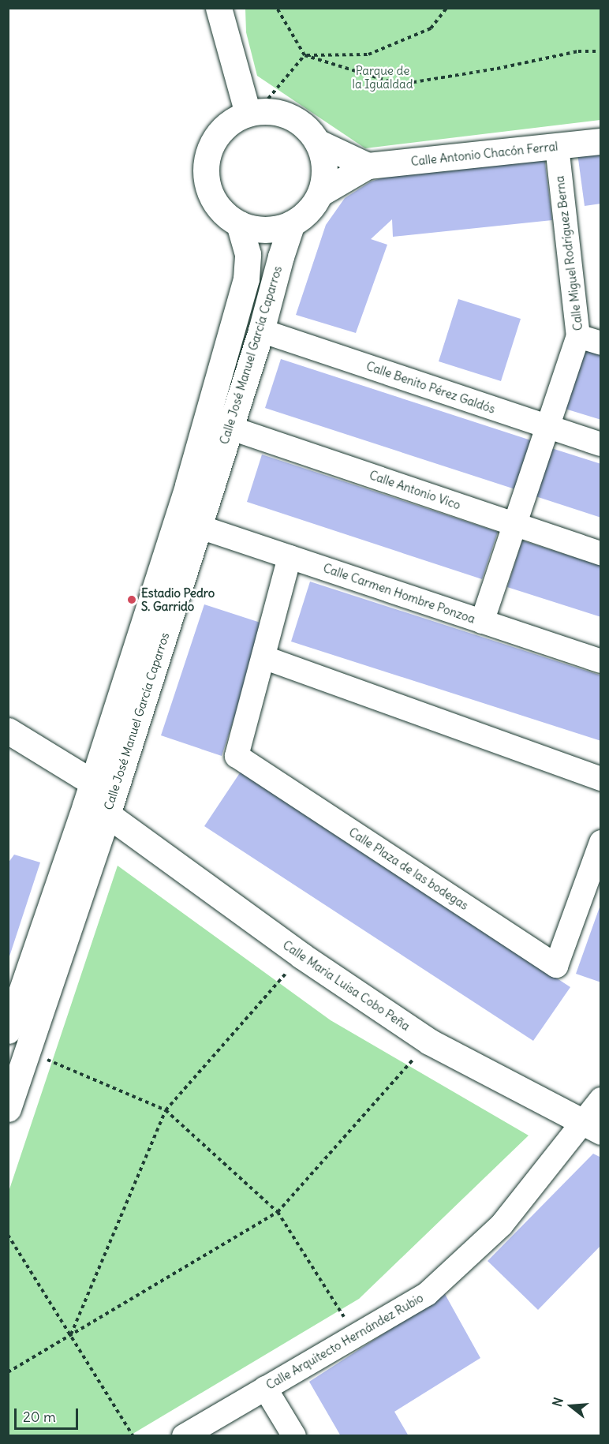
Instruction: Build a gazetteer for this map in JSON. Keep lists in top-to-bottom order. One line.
{"streets":{"street":["Calle Antonio Chacón Ferral","Calle Miguel Rodríguez Berna","Calle José Manuel García Caparros","Calle Benito Pérez Galdós","Calle Antonio Vico","Calle Carmen Hombre Ponzoa","Calle Plaza de las bodegas","Calle Maria Luisa Cobo Peña","Calle Arquitecto Hernández Rubio"]},"crossings":[["Calle Antonio Chacón Ferral","Calle Miguel Rodríguez Berna"],["Calle Antonio Chacón Ferral","Calle José Manuel García Caparros"],["Calle José Manuel García Caparros","Calle Benito Pérez Galdós"],["Calle José Manuel García Caparros","Calle Antonio Vico"],["Calle José Manuel García Caparros","Calle Carmen Hombre Ponzoa"],["Calle José Manuel García Caparros","Calle Maria Luisa Cobo Peña"],["Calle Carmen Hombre Ponzoa","Calle Plaza de las bodegas"],["Calle Maria Luisa Cobo Peña","Calle Arquitecto Hernández Rubio"]],"parks":["Parque de la Igualdad"],"places":["Estadio Pedro S. Garrido"],"scale_bar":"20 m","north":"left"}
